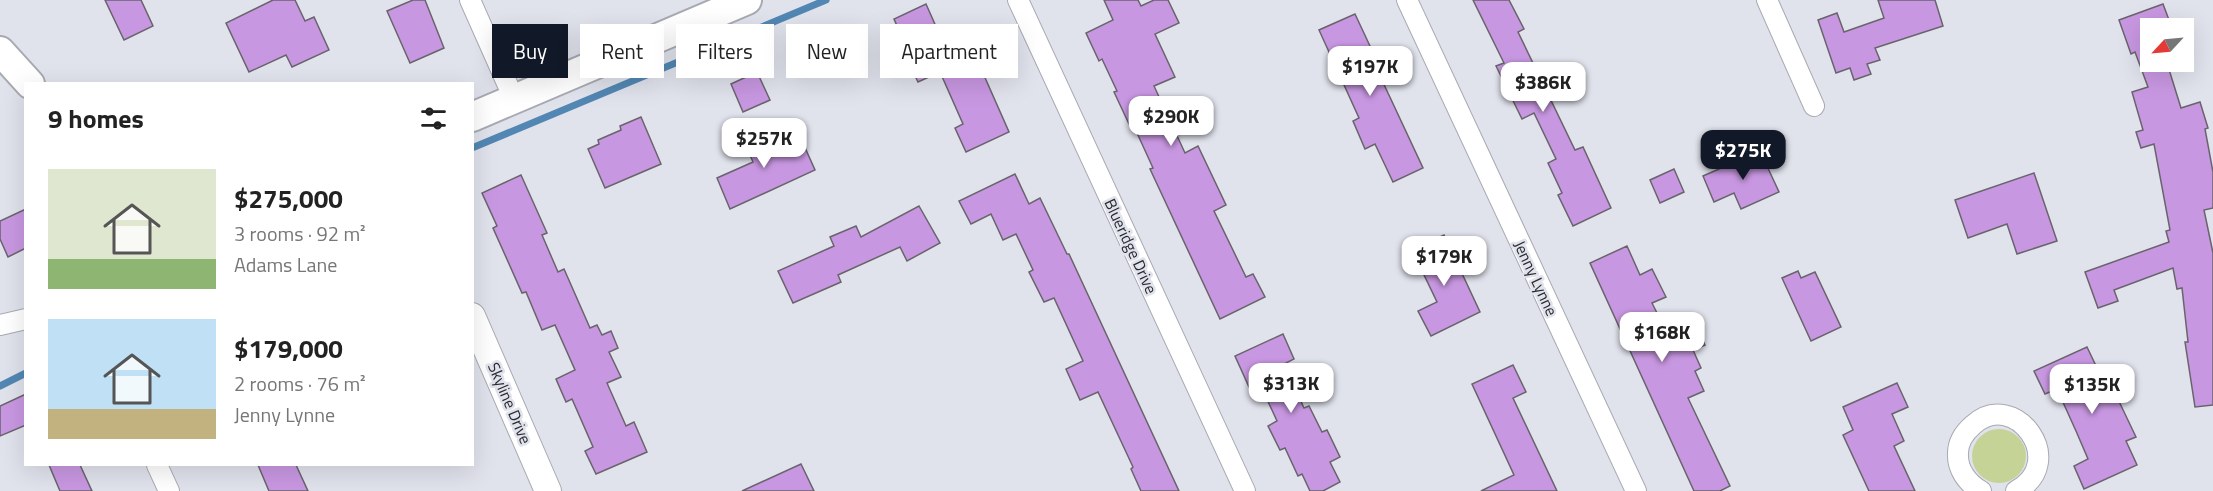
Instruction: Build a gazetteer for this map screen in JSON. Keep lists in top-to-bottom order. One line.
{"streets":{"street":["Blueridge Drive","Jenny Lynne","Skyline Drive"]},"north":"bottom left","page":{"chip":["Buy","Rent","Filters","New","Apartment"],"price":["$197K","$386K","$290K","$257K","$275K","$179K","$168K","$313K","$135K"],"heading":"9 homes","list":[{"name":"$275,000","note":"3 rooms · 92 m² · Adams Lane"},{"name":"$179,000","note":"2 rooms · 76 m² · Jenny Lynne"}]}}
